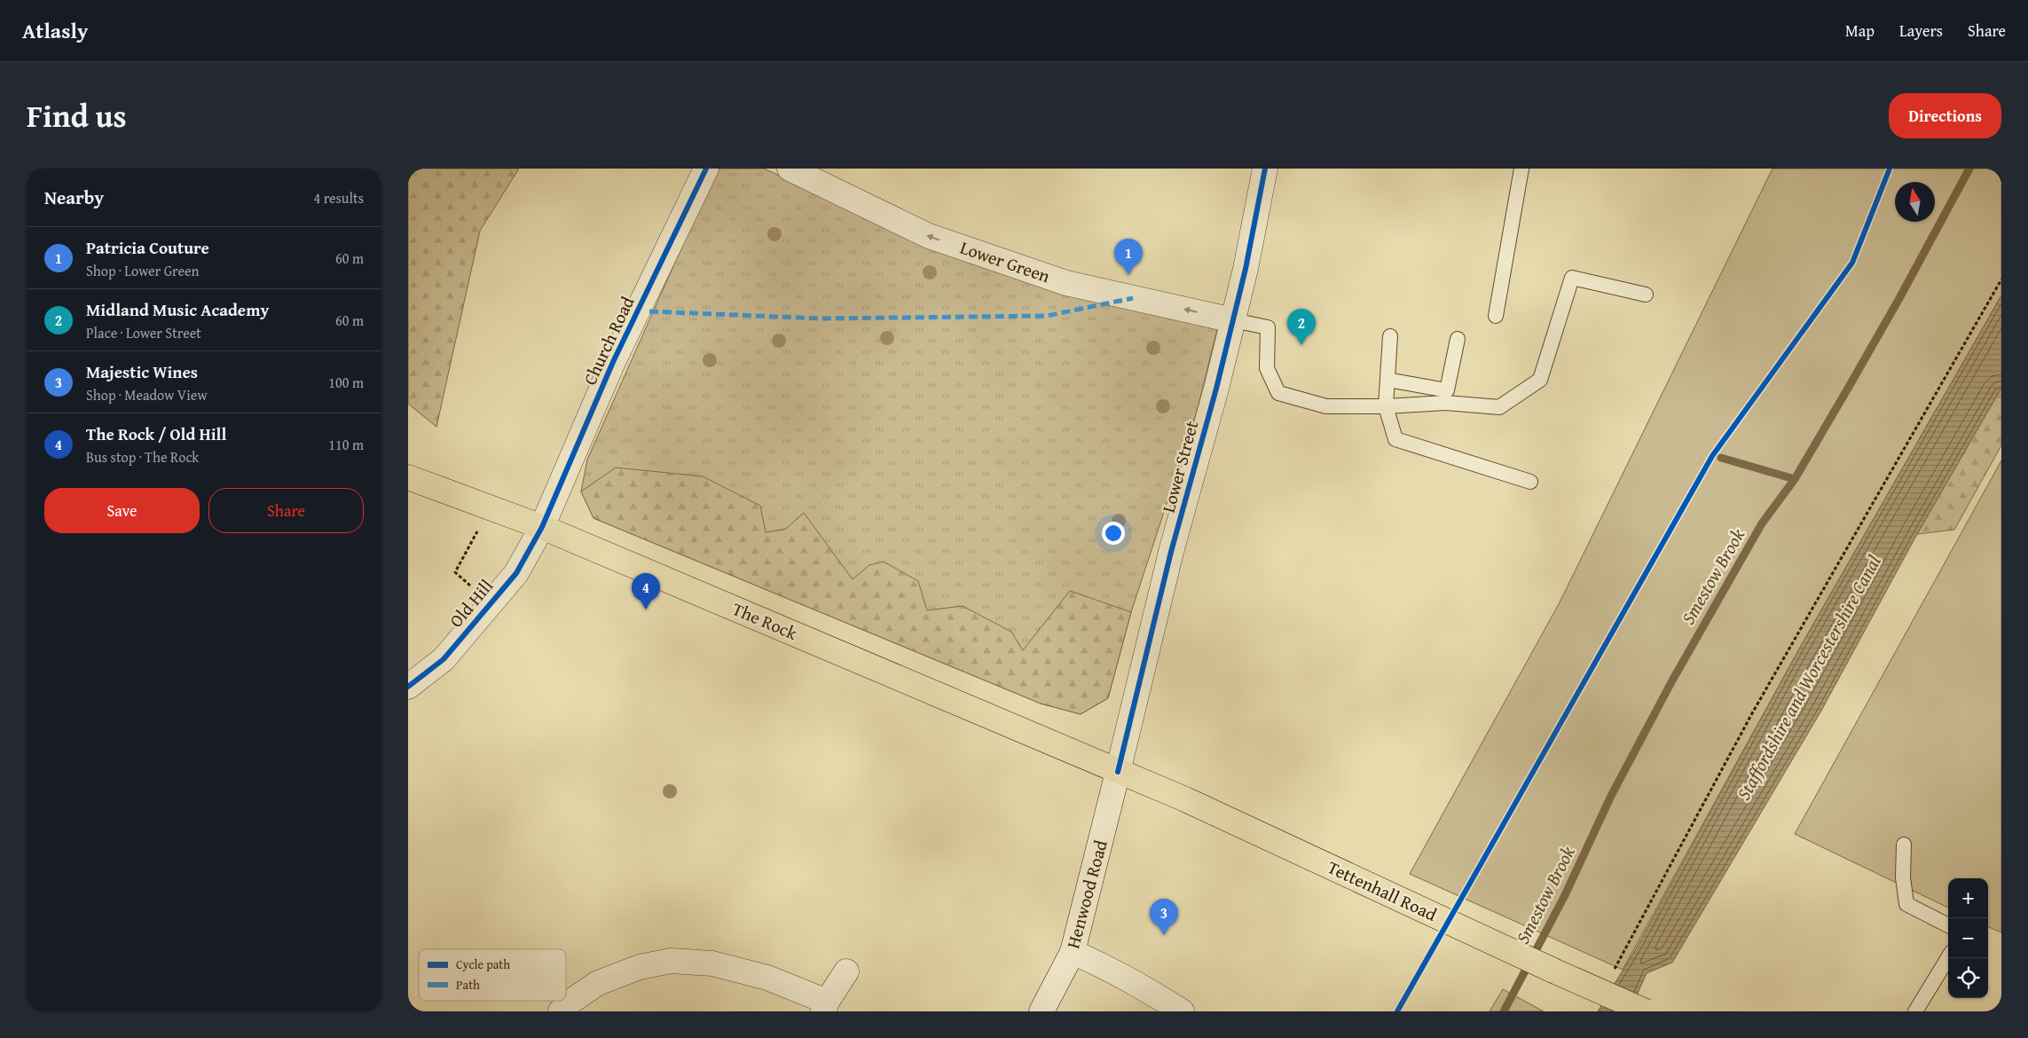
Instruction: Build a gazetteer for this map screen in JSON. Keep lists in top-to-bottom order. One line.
{"streets":{"highway":["The Rock","Tettenhall Road"],"street":["Lower Green","Church Road","Lower Street","Old Hill","Henwood Road"]},"crossings":[["Lower Green","Lower Street"],["Church Road","Old Hill"],["Church Road","The Rock"],["Lower Street","The Rock"],["Lower Street","Tettenhall Road"],["Lower Street","Henwood Road"],["Old Hill","The Rock"],["The Rock","Tettenhall Road"],["The Rock","Henwood Road"],["Tettenhall Road","Henwood Road"]],"one_way":["Lower Green"],"water":["Smestow Brook","Staffordshire and Worcestershire Canal"],"legend":["Cycle path","Path"],"north":"top","page":{"header":"Atlasly","nav":["Map","Layers","Share"],"title":"Find us","buttons":["Directions",["Save","Share"]],"heading":["Nearby","4 results"],"list":[{"mark":"1","name":"Patricia Couture","note":"Shop · Lower Green","value":"60 m"},{"mark":"2","name":"Midland Music Academy","note":"Place · Lower Street","value":"60 m"},{"mark":"3","name":"Majestic Wines","note":"Shop · Meadow View","value":"100 m"},{"mark":"4","name":"The Rock / Old Hill","note":"Bus stop · The Rock","value":"110 m"}],"pins":["1","2","4","3"],"map_buttons":["+","−"]}}
